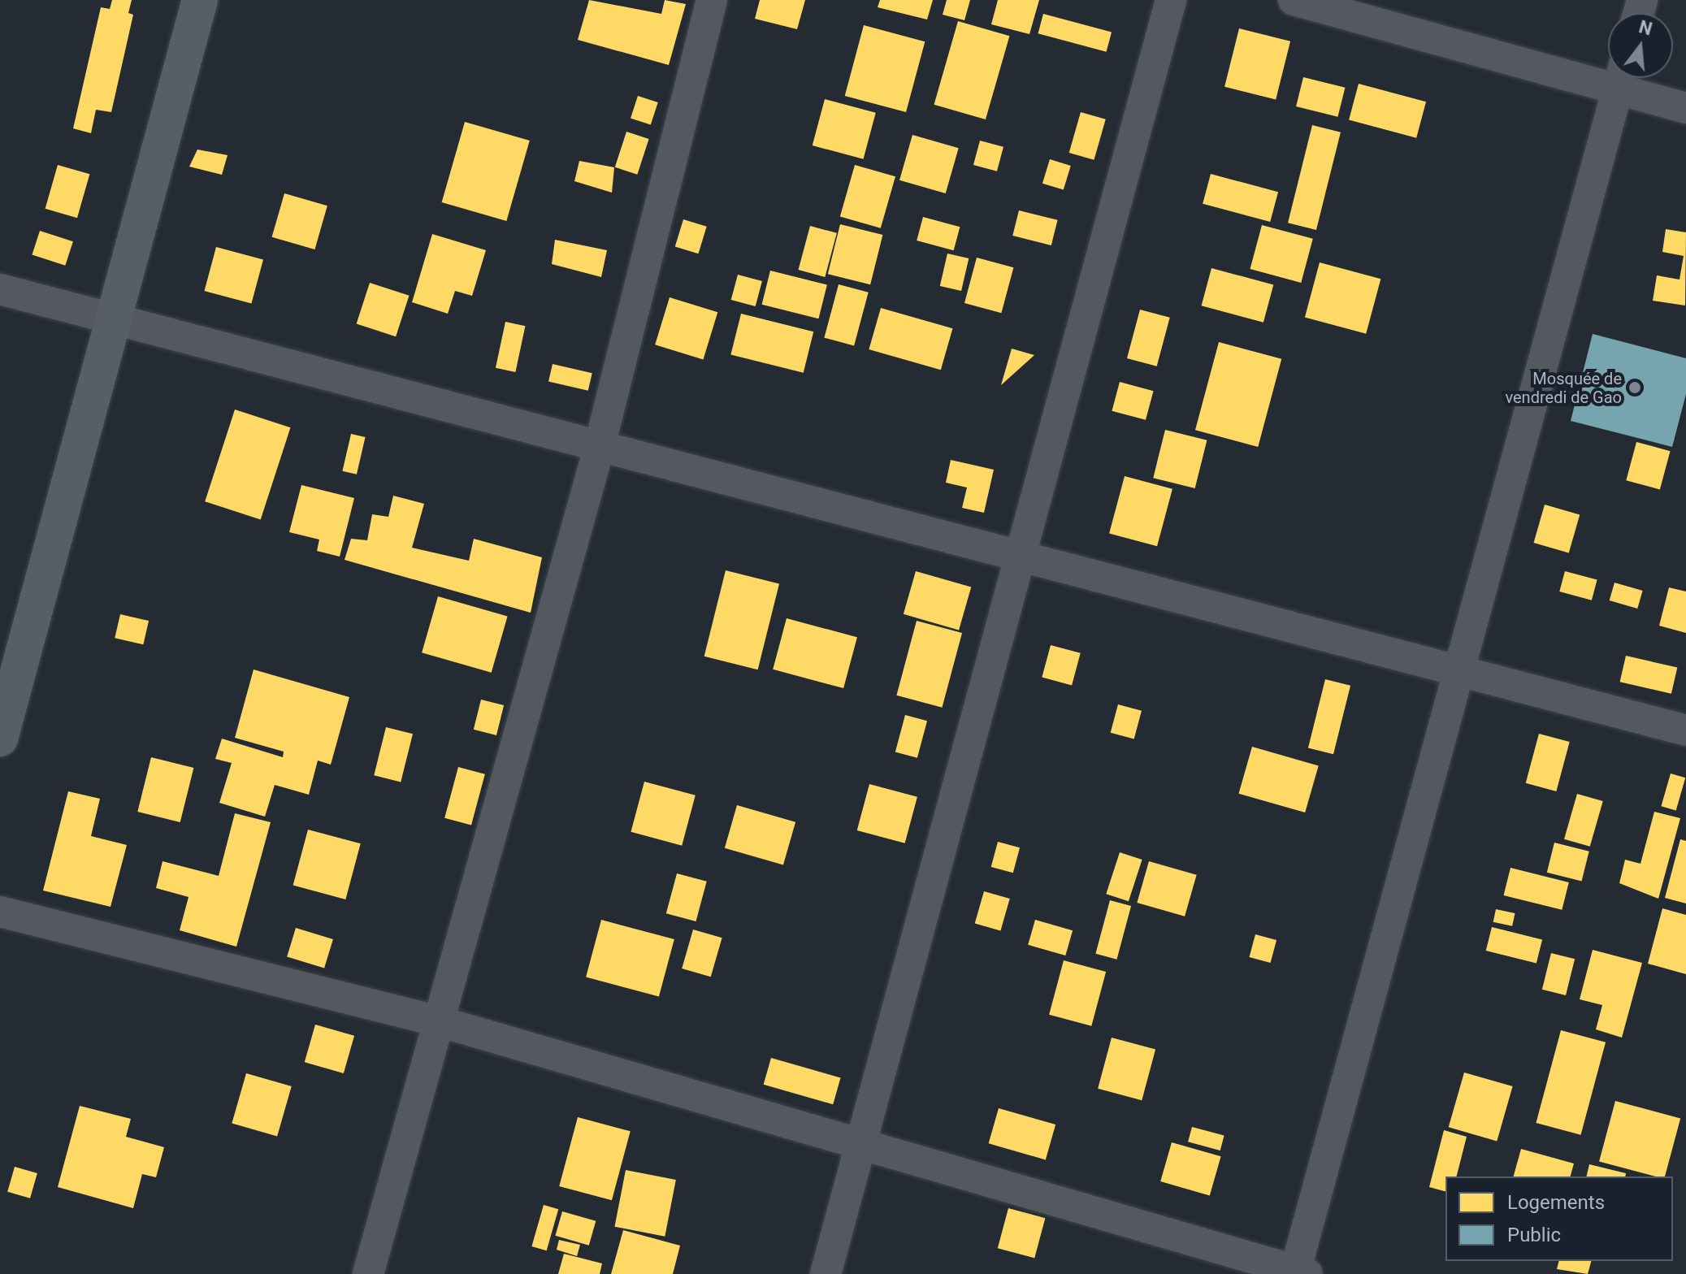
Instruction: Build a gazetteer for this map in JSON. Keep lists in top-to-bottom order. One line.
{"places":["Mosquée de vendredi de Gao"],"legend":["Logements","Public"],"north":"top"}
